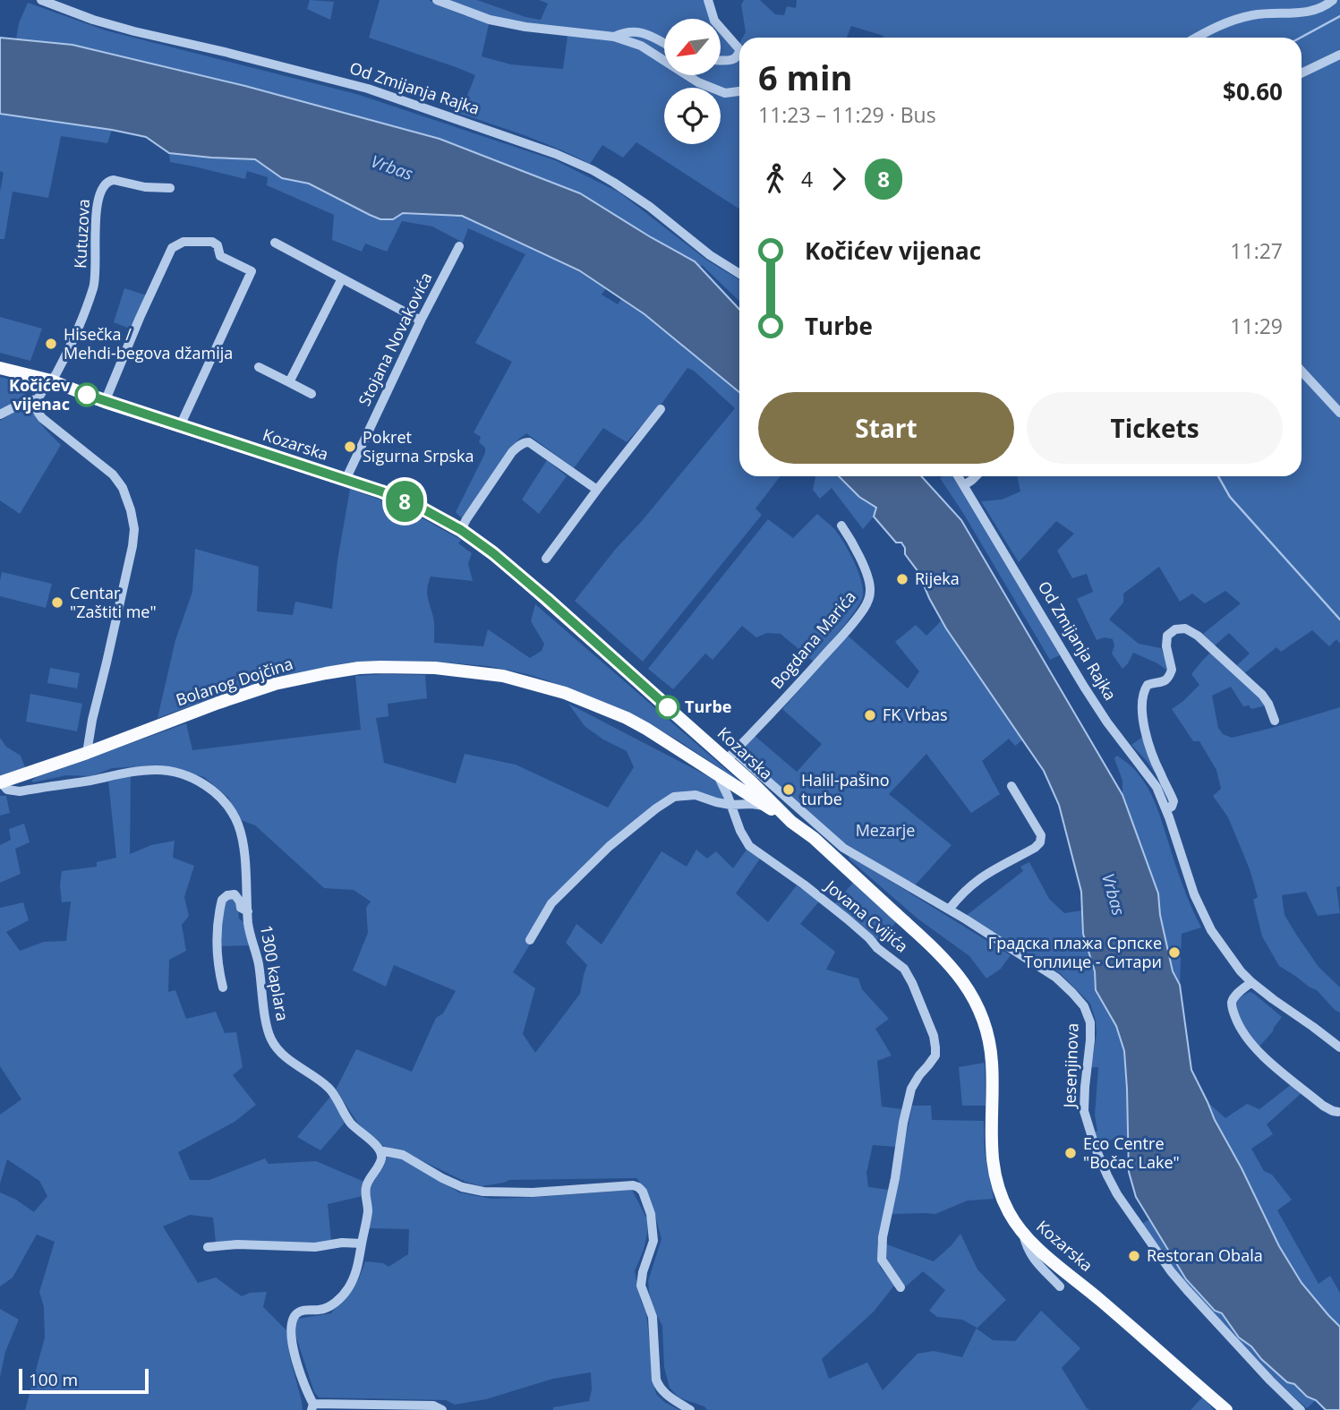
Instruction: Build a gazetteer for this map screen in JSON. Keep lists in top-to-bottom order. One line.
{"streets":{"main road":["Kozarska","Bolanog Dojčina"],"street":["Od Zmijanja Rajka","Kutuzova","Stojana Novakovića","Bogdana Marića","Jovana Cvijića","1300 kaplara","Jesenjinova"]},"crossings":[["Kutuzova","Kozarska"],["Stojana Novakovića","Kozarska"],["Kozarska","Bogdana Marića"],["Kozarska","Bolanog Dojčina"],["Kozarska","Jesenjinova"],["Bogdana Marića","Jesenjinova"],["Bolanog Dojčina","Jovana Cvijića"],["Bolanog Dojčina","1300 kaplara"]],"water":["Vrbas"],"parks":["Mezarje"],"places":["Hisečka / Mehdi-begova džamija","Kočićev vijenac","Pokret Sigurna Srpska","Rijeka","Centar \"Zaštiti me\"","Turbe","FK Vrbas","Halil-pašino turbe","Градска плажа Српске Топлице - Ситари","Eco Centre \"Bočac Lake\"","Restoran Obala"],"lines":["bus line 8"],"scale_bar":"100 m","north":"bottom left","page":{"on_map":"8","heading":["6 min","11:23 – 11:29 · Bus","$0.60"],"legs":["4","8"],"list":[{"name":"Kočićev vijenac","value":"11:27"},{"name":"Turbe","value":"11:29"}],"buttons":["Start","Tickets"],"scale":"100 m"}}
